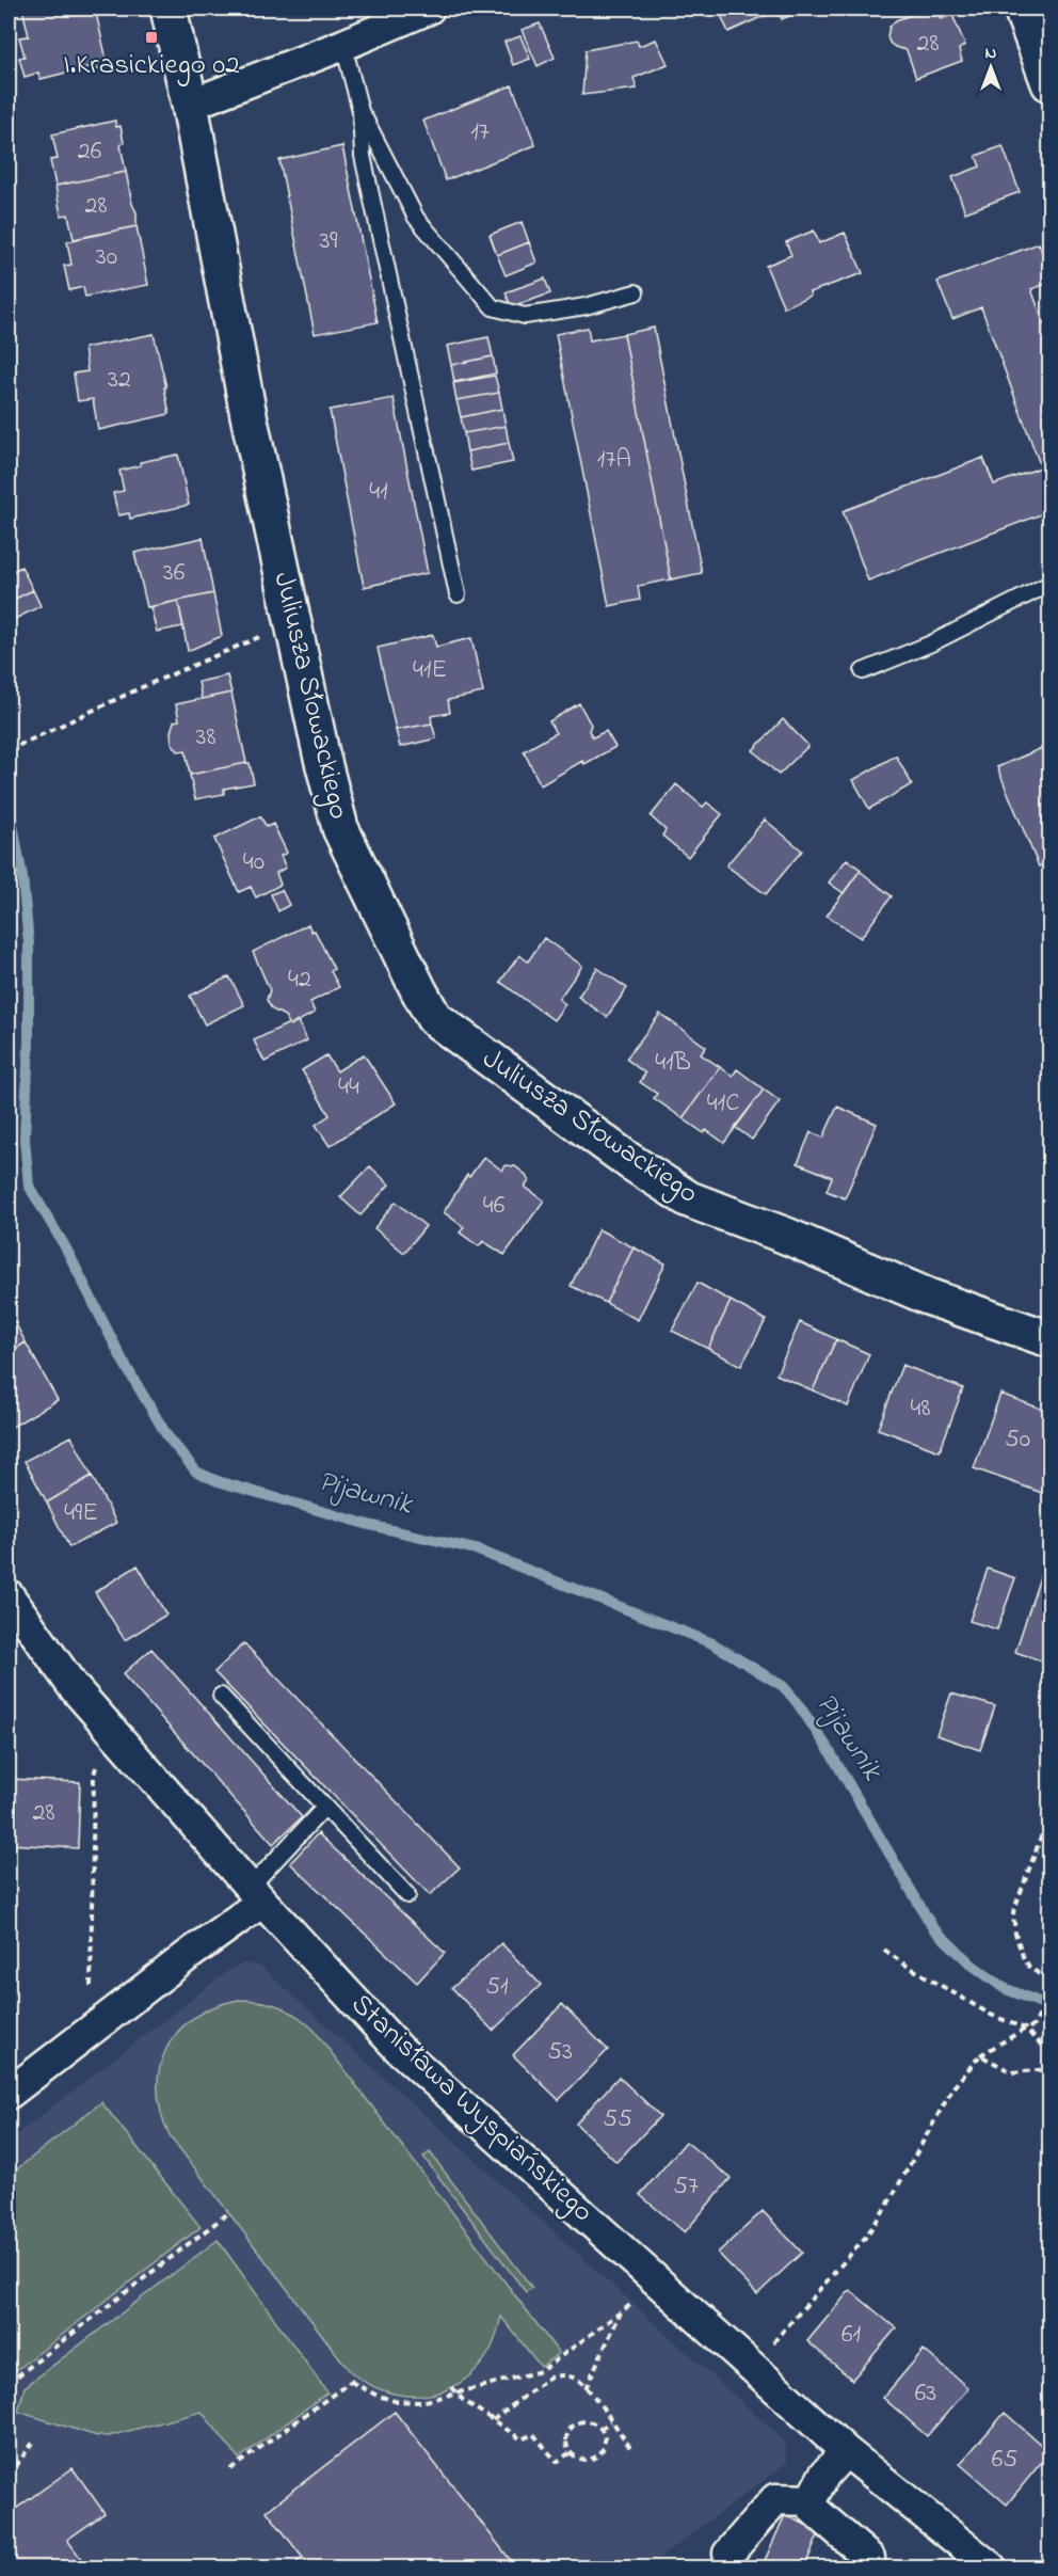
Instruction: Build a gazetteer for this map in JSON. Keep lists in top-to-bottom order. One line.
{"streets":{"street":["Juliusza Słowackiego","Stanisława Wyspiańskiego"]},"water":["Pijawnik"],"places":{"transit":["I.Krasickiego 02"]},"house_numbers":["28","17","26","28","39","30","32","17A","41","36","41E","38","40","42","41B","44","41C","46","48","50","49E","28","51","53","55","57","61","63","65"],"north":"top"}
